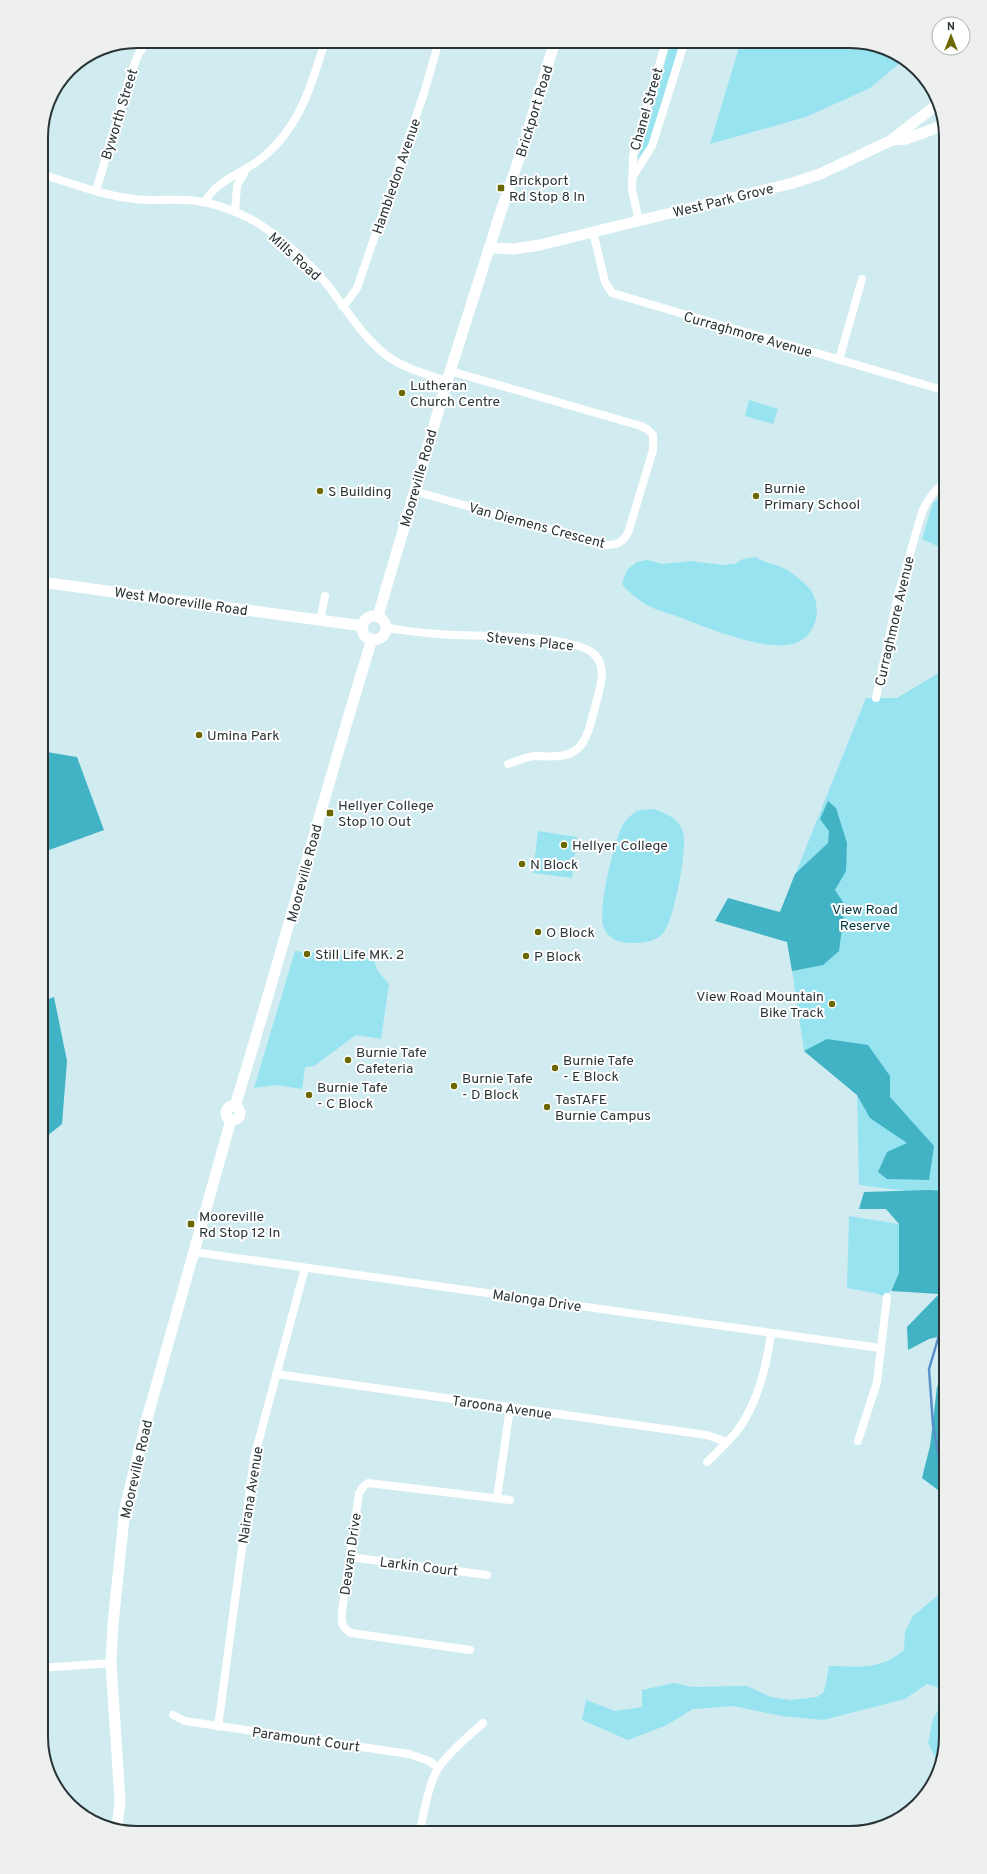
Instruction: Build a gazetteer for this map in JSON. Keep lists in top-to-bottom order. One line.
{"streets":{"main road":["Brickport Road","West Park Grove","Mooreville Road","West Mooreville Road"],"street":["Chanel Street","Byworth Street","Hambledon Avenue","Mills Road","Curraghmore Avenue","Van Diemens Crescent","Stevens Place","Malonga Drive","Taroona Avenue","Nairana Avenue","Deavan Drive","Larkin Court","Paramount Court"]},"crossings":[["Chanel Street","West Park Grove"],["Brickport Road","West Park Grove"],["Brickport Road","Mooreville Road"],["Byworth Street","Mills Road"],["Hambledon Avenue","Mills Road"],["West Park Grove","Curraghmore Avenue"],["West Park Grove","Mooreville Road"],["Mills Road","Mooreville Road"],["Mills Road","Van Diemens Crescent"],["Mooreville Road","Van Diemens Crescent"],["Mooreville Road","West Mooreville Road"],["Mooreville Road","Stevens Place"],["Mooreville Road","Malonga Drive"],["West Mooreville Road","Stevens Place"],["Malonga Drive","Nairana Avenue"],["Taroona Avenue","Nairana Avenue"],["Nairana Avenue","Paramount Court"],["Deavan Drive","Larkin Court"]],"parks":["View Road Reserve"],"places":{"transit":["Brickport Rd Stop 8 In","Hellyer College Stop 10 Out","Mooreville Rd Stop 12 In"],"other":["Lutheran Church Centre","S Building","Burnie Primary School","Umina Park","Hellyer College","N Block","O Block","Still Life MK. 2","P Block","View Road Mountain Bike Track","Burnie Tafe Cafeteria","Burnie Tafe - E Block","Burnie Tafe - D Block","Burnie Tafe - C Block","TasTAFE Burnie Campus"]},"north":"top"}
